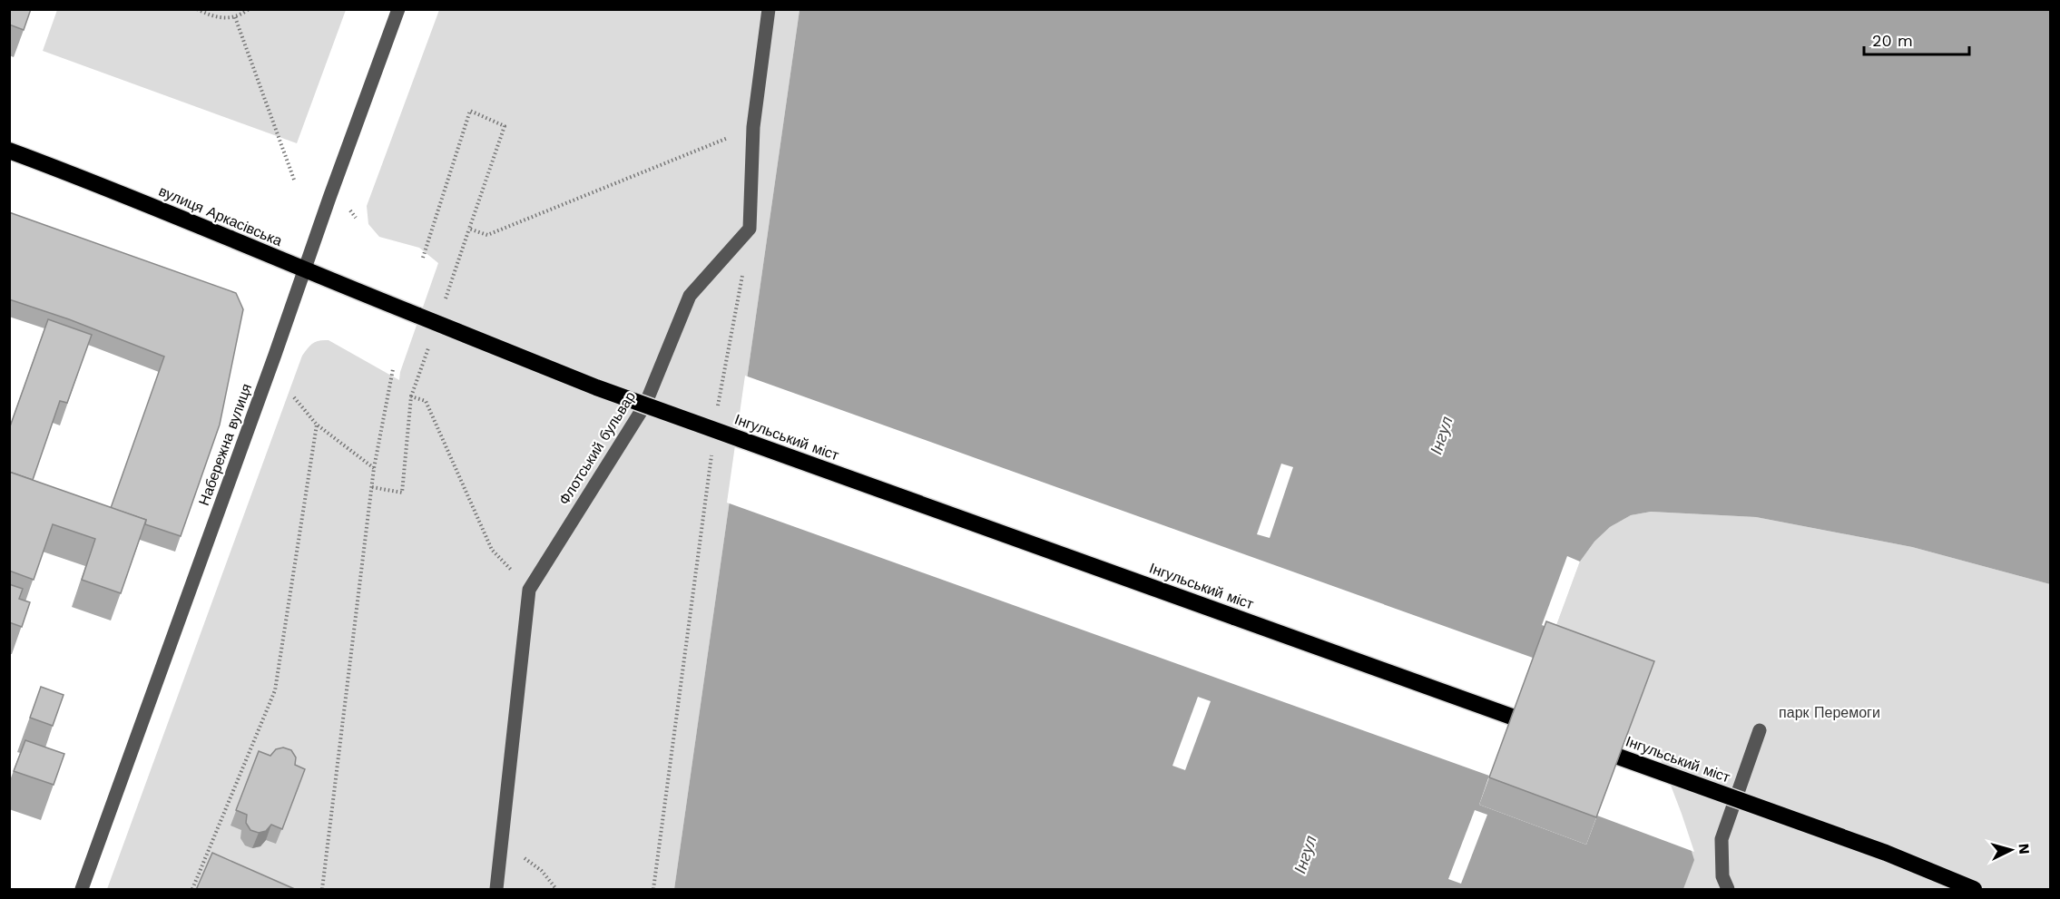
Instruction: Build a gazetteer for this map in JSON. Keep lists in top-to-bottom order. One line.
{"streets":{"highway":["вулиця Аркасівська","Інгульський міст"],"street":["Набережна вулиця","Флотський бульвар"]},"crossings":[["вулиця Аркасівська","Інгульський міст"],["вулиця Аркасівська","Набережна вулиця"]],"water":["Інгул"],"parks":["парк Перемоги"],"scale_bar":"20 m","north":"right"}
